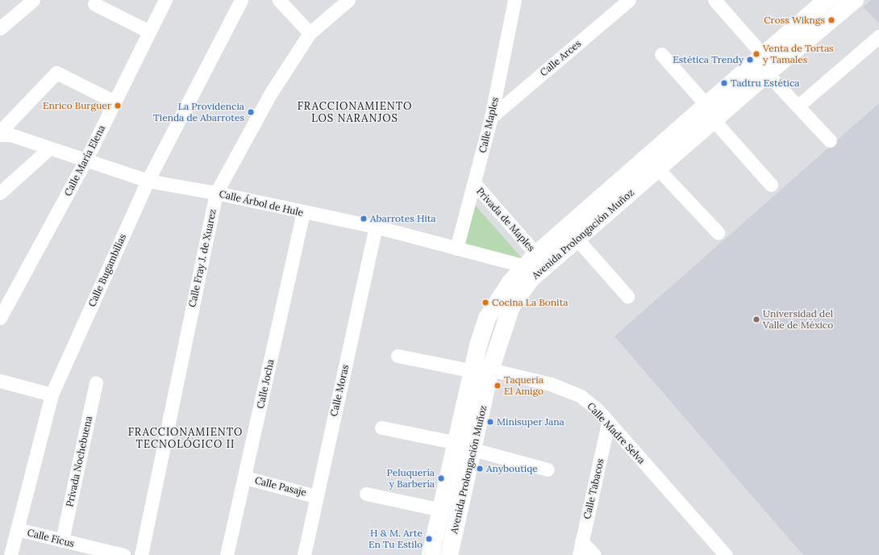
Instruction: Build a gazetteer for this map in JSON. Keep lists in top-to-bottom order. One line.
{"streets":{"street":["Calle Arces","Calle Maples","Calle María Elena","Calle Árbol de Hule","Privada de Maples","Avenida Prolongación Muñoz","Calle Fray J. de Xuarez","Calle Bugambilias","Calle Jocha","Calle Moras","Calle Madre Selva","Privada Nochebuena","Calle Pasaje","Calle Tabacos","Calle Ficus"]},"crossings":[["Calle Arces","Calle Maples"],["Calle Maples","Calle Árbol de Hule"],["Calle Maples","Privada de Maples"],["Calle María Elena","Calle Árbol de Hule"],["Calle Árbol de Hule","Privada de Maples"],["Calle Árbol de Hule","Avenida Prolongación Muñoz"],["Calle Árbol de Hule","Calle Fray J. de Xuarez"],["Calle Árbol de Hule","Calle Bugambilias"],["Calle Árbol de Hule","Calle Jocha"],["Calle Árbol de Hule","Calle Moras"],["Privada de Maples","Avenida Prolongación Muñoz"],["Avenida Prolongación Muñoz","Calle Madre Selva"],["Calle Bugambilias","Calle Ficus"],["Calle Jocha","Calle Pasaje"],["Calle Moras","Calle Pasaje"],["Calle Madre Selva","Calle Tabacos"],["Privada Nochebuena","Calle Ficus"]],"districts":["FRACCIONAMIENTO LOS NARANJOS","FRACCIONAMIENTO TECNOLÓGICO II"],"places":["Cross Wikngs","Venta de Tortas y Tamales","Estética Trendy","Tadtru Estética","Enrico Burguer","La Providencia Tienda de Abarrotes","Abarrotes Hita","Cocina La Bonita","Universidad del Valle de México","Taqueria El Amigo","Minisuper Jana","Anyboutiqe","Peluquería y Barbería","H & M. Arte En Tu Estilo"]}
